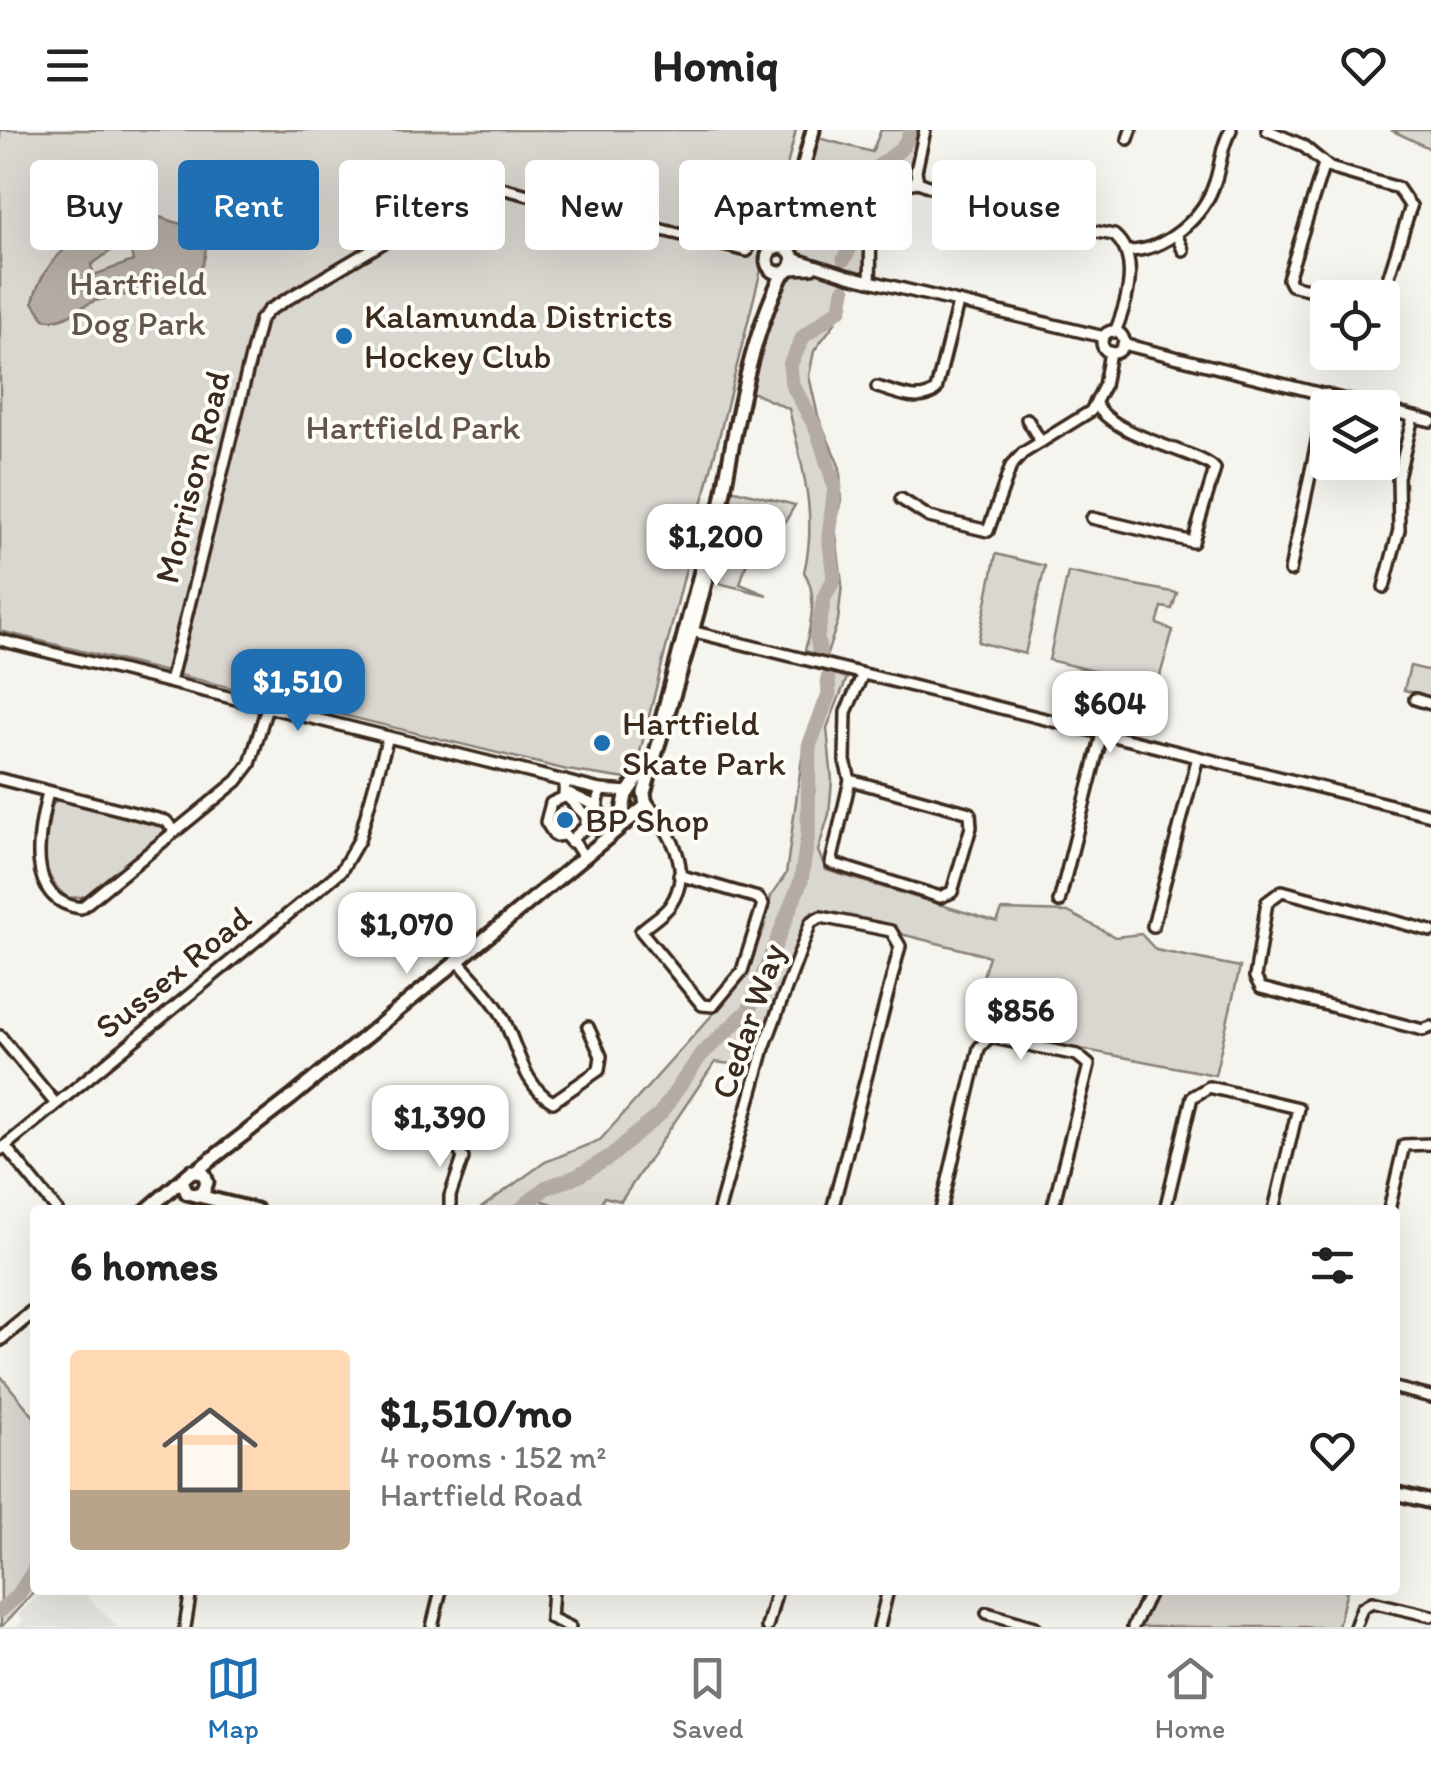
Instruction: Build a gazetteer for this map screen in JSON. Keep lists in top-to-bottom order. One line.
{"streets":{"street":["Morrison Road","Sussex Road","Cedar Way"]},"parks":["Hartfield Dog Park","Hartfield Park"],"places":["Kalamunda Districts Hockey Club","Hartfield Skate Park","BP Shop"],"page":{"header":"Homiq","chip":["Buy","Rent","Filters","New","Apartment","House"],"price":["$1,200","$1,510","$604","$1,070","$856","$1,390"],"heading":"6 homes","list":[{"name":"$1,510/mo","note":"4 rooms · 152 m² · Hartfield Road"}],"tabs":["Map","Saved","Home"]}}
